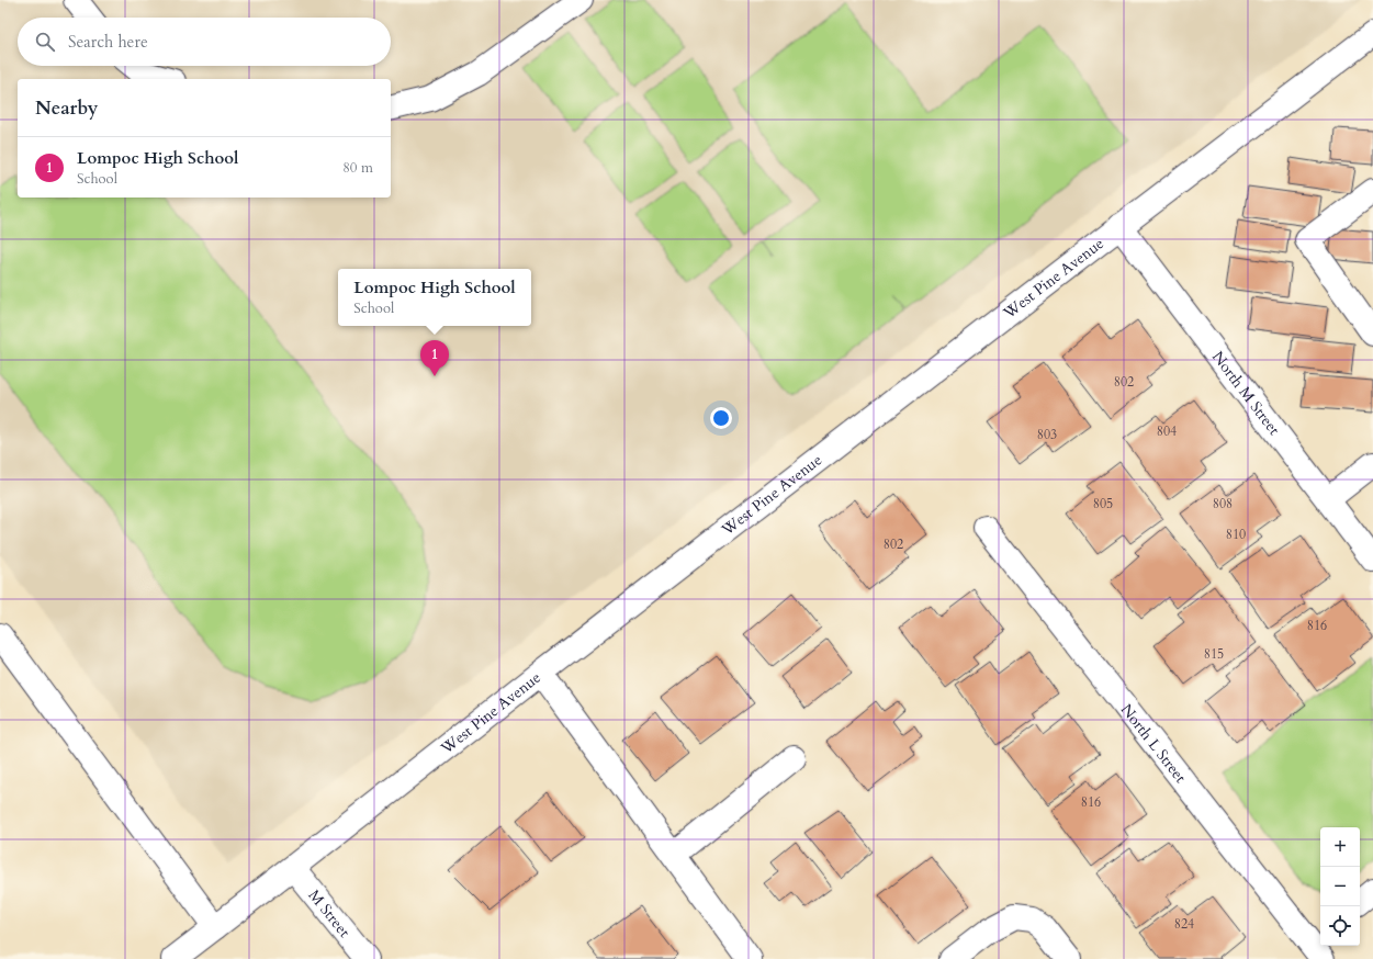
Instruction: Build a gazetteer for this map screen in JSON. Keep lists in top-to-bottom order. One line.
{"streets":{"street":["West Pine Avenue","North M Street","North L Street","M Street"]},"crossings":[["West Pine Avenue","North M Street"],["West Pine Avenue","M Street"]],"house_numbers":["802","804","803","805","808","810","802","816","815","816","824"],"page":{"search":"Search here","heading":"Nearby","list":[{"mark":"1","name":"Lompoc High School","note":"School","value":"80 m"}],"popup":["Lompoc High School","School"],"pins":"1","map_buttons":["+","−"]}}
